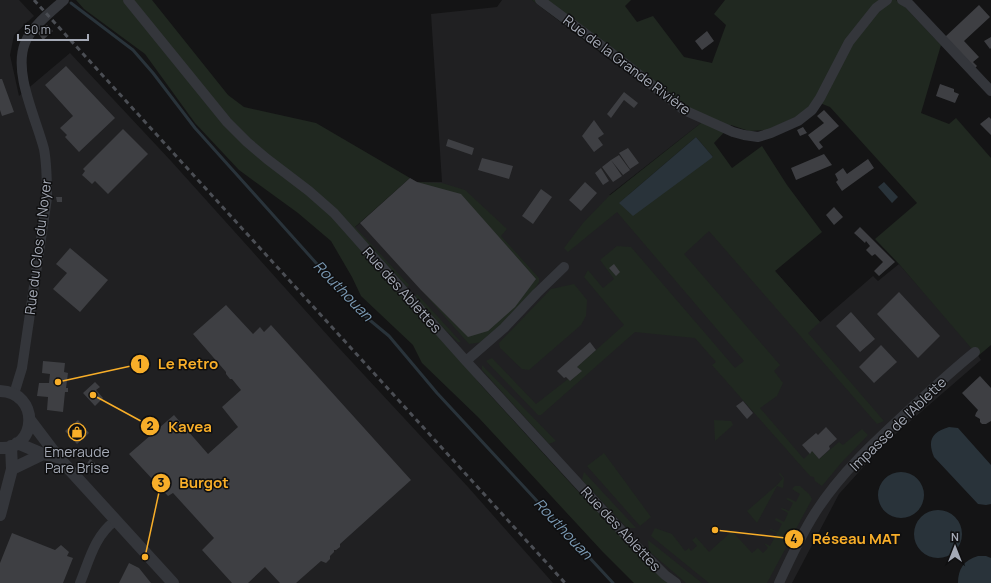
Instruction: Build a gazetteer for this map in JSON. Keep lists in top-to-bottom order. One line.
{"streets":{"street":["Rue de la Grande Rivière","Rue du Clos du Noyer","Rue des Ablettes","Impasse de l'Ablette"]},"water":["Routhouan"],"places":{"other":["Le Retro","Kavea","Réseau MAT","Burgot"],"shop":["Emeraude Pare Brise"]},"scale_bar":"50 m","north":"top"}
